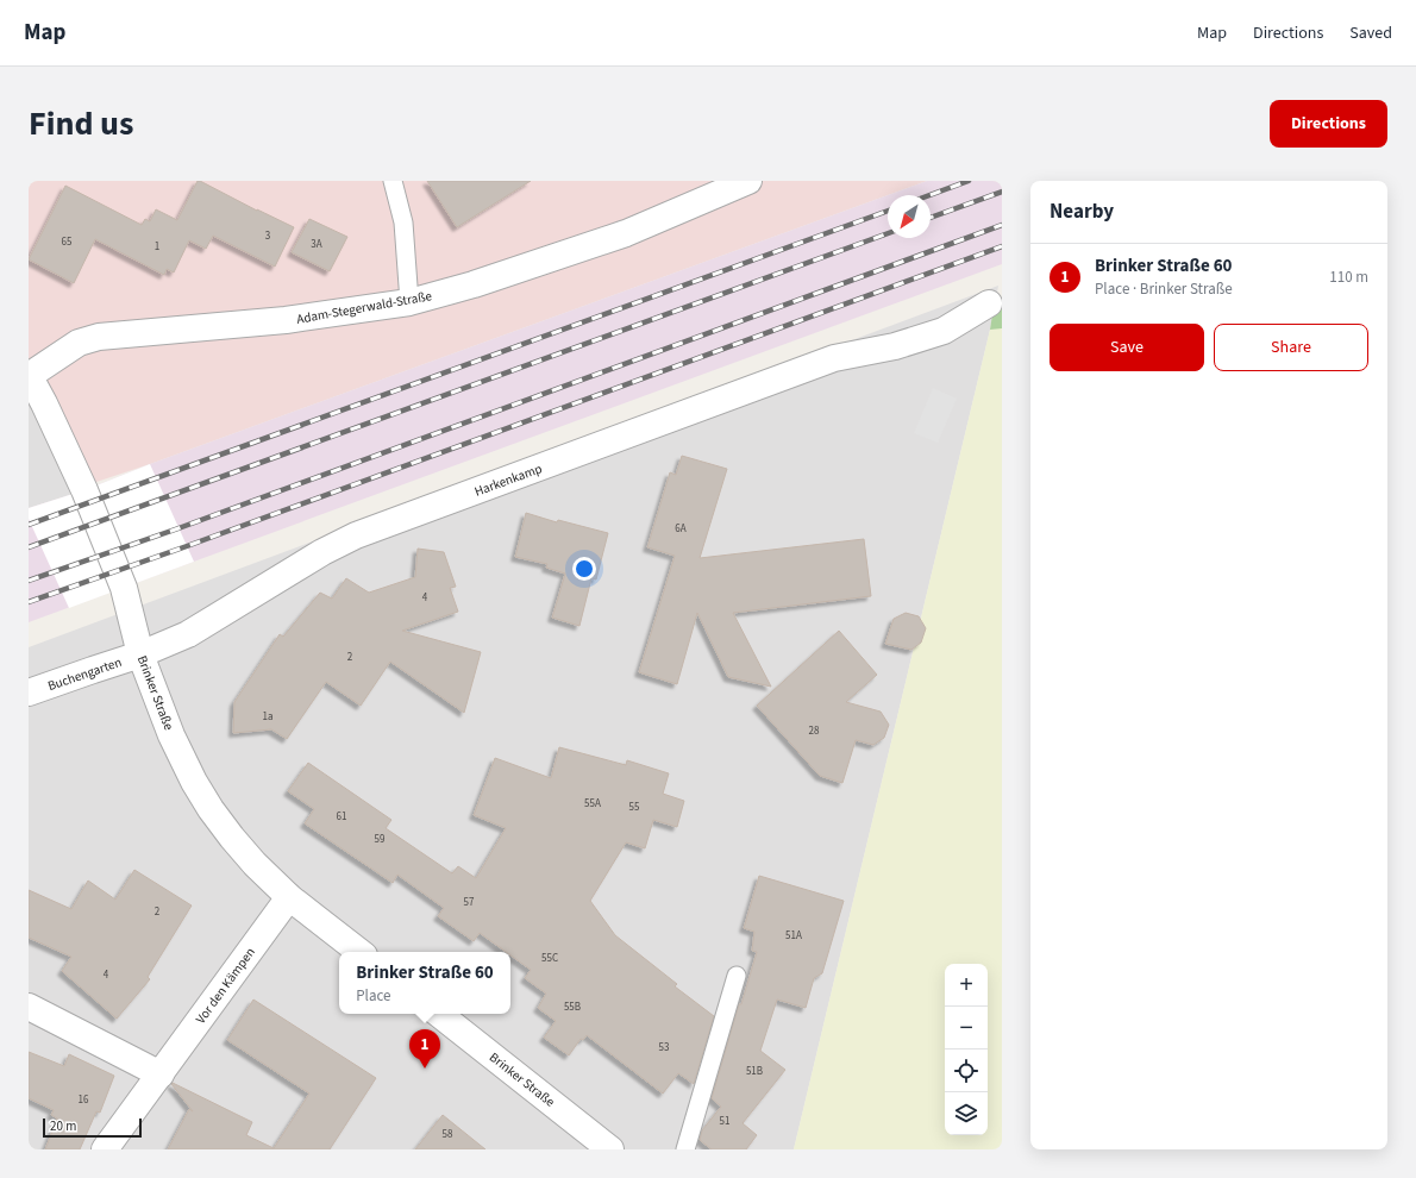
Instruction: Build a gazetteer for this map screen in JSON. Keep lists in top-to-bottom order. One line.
{"streets":{"street":["Adam-Stegerwald-Straße","Harkenkamp","Buchengarten","Brinker Straße","Vor den Kämpen"]},"crossings":[["Adam-Stegerwald-Straße","Brinker Straße"],["Harkenkamp","Buchengarten"],["Harkenkamp","Brinker Straße"],["Buchengarten","Brinker Straße"],["Brinker Straße","Vor den Kämpen"]],"house_numbers":["3","65","3A","1","6A","4","2","1a","28","55A","55","61","59","57","2","51A","55C","4","55B","53","51B","16","51","58"],"scale_bar":"20 m","north":"bottom left","page":{"header":"Map","nav":["Map","Directions","Saved"],"title":"Find us","buttons":["Directions",["Save","Share"]],"heading":"Nearby","list":[{"mark":"1","name":"Brinker Straße 60","note":"Place · Brinker Straße","value":"110 m"}],"popup":["Brinker Straße 60","Place"],"map_buttons":["+","−"],"pins":"1","scale":"20 m"}}
